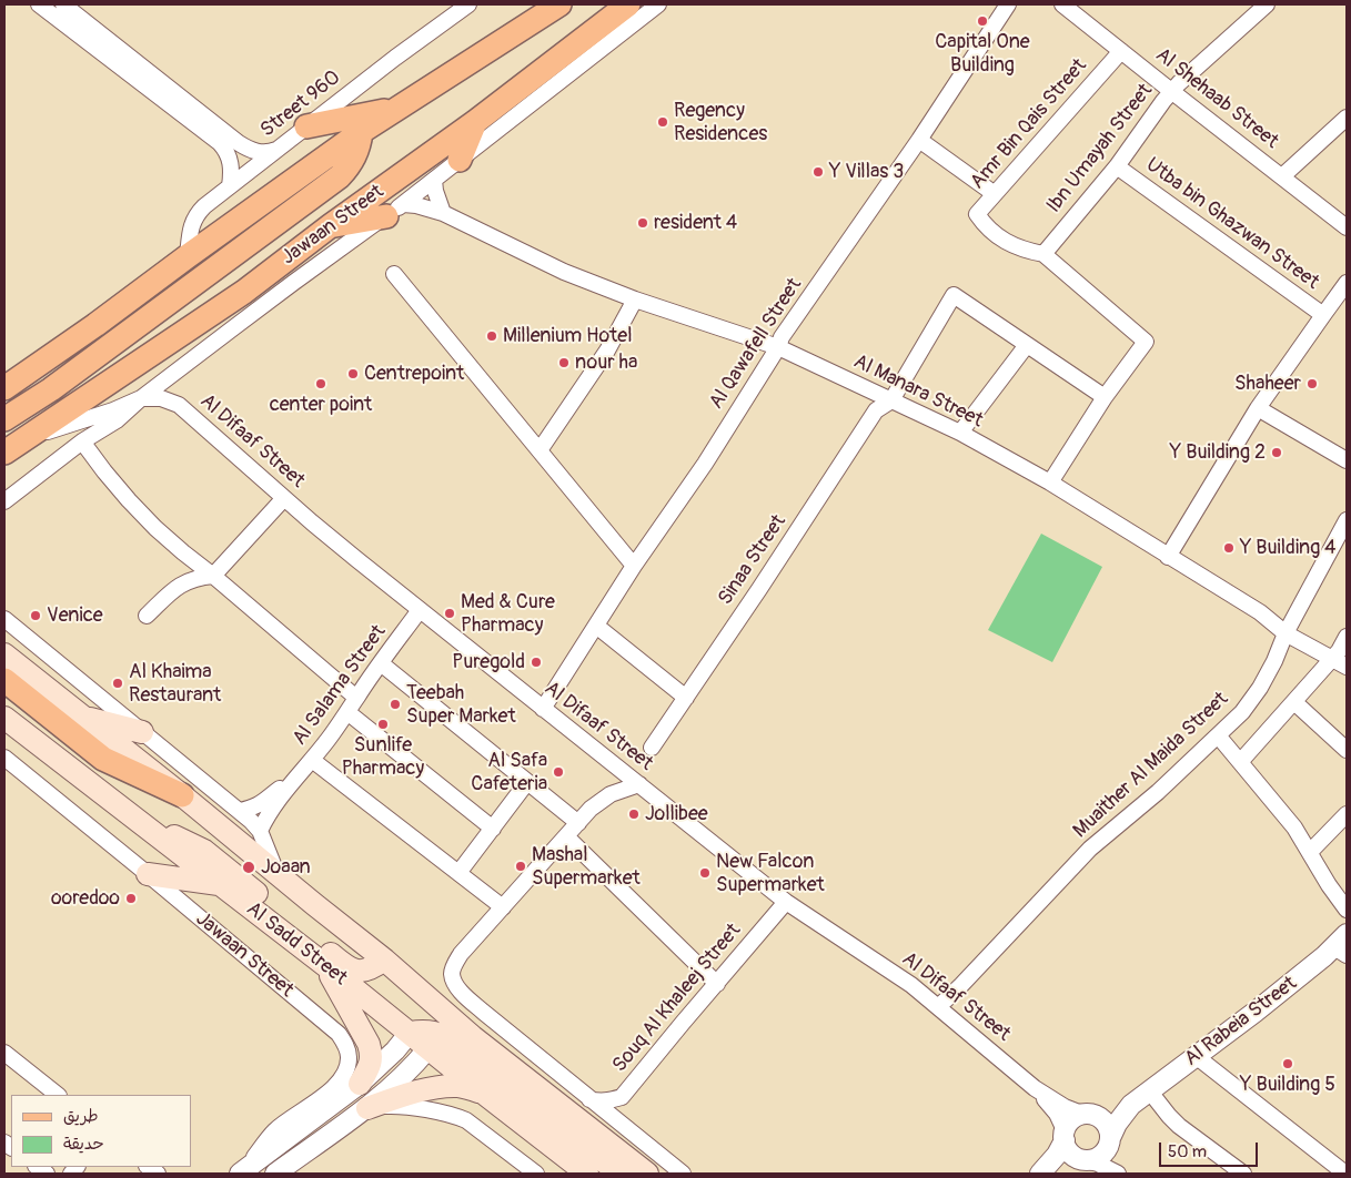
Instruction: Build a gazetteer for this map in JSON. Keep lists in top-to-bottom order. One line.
{"streets":{"main road":["Jawaan Street","Al Sadd Street"],"street":["Al Shehaab Street","Street 960","Amr Bin Qais Street","Ibn Umayah Street","Utba bin Ghazwan Street","Al Qawafell Street","Al Manara Street","Al Difaaf Street","Sinaa Street","Al Salama Street","Muaither Al Maida Street","Souq Al Khaleej Street","Al Rabeia Street"]},"crossings":[["Al Shehaab Street","Amr Bin Qais Street"],["Al Shehaab Street","Ibn Umayah Street"],["Amr Bin Qais Street","Ibn Umayah Street"],["Ibn Umayah Street","Utba bin Ghazwan Street"],["Jawaan Street","Al Manara Street"],["Jawaan Street","Al Difaaf Street"],["Al Qawafell Street","Al Manara Street"],["Al Qawafell Street","Al Difaaf Street"],["Al Manara Street","Sinaa Street"],["Al Manara Street","Muaither Al Maida Street"],["Al Difaaf Street","Al Salama Street"],["Al Difaaf Street","Muaither Al Maida Street"],["Al Difaaf Street","Souq Al Khaleej Street"],["Al Difaaf Street","Al Rabeia Street"]],"places":["Capital One Building","Regency Residences","Y Villas 3","resident 4","Millenium Hotel","nour ha","Centrepoint","center point","Shaheer","Y Building 2","Y Building 4","Med & Cure Pharmacy","Venice","Puregold","Al Khaima Restaurant","Teebah Super Market","Sunlife Pharmacy","Al Safa Cafeteria","Jollibee","Mashal Supermarket","Joaan","New Falcon Supermarket","ooredoo","Y Building 5"],"legend":["طريق","حديقة"],"scale_bar":"50 m"}
